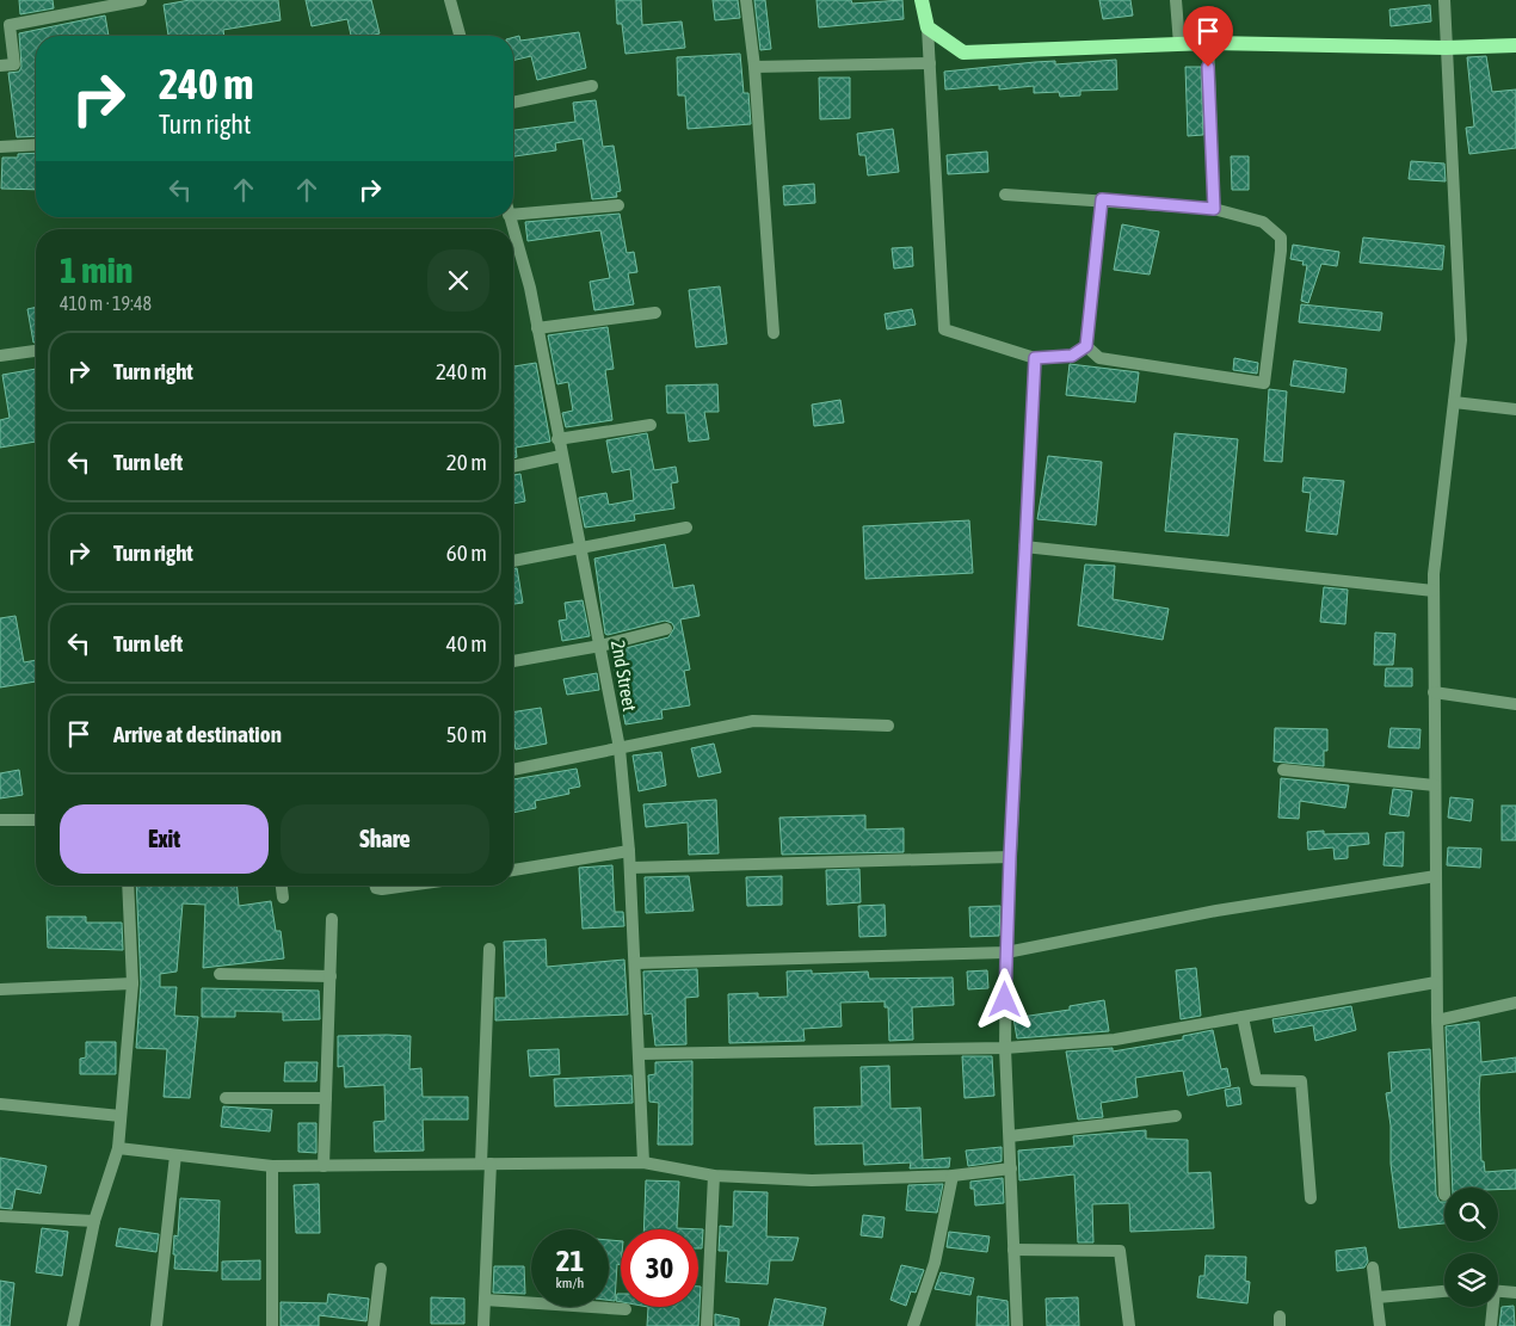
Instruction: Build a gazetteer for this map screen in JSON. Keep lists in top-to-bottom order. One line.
{"streets":{"street":["2nd Street"]},"page":{"turn":["240 m","Turn right"],"heading":["1 min","410 m · 19:48"],"list":[{"name":"Turn right","value":"240 m"},{"name":"Turn left","value":"20 m"},{"name":"Turn right","value":"60 m"},{"name":"Turn left","value":"40 m"},{"name":"Arrive at destination","value":"50 m"}],"buttons":["Exit","Share"],"speed":"21 km/h","limit":"30"}}
